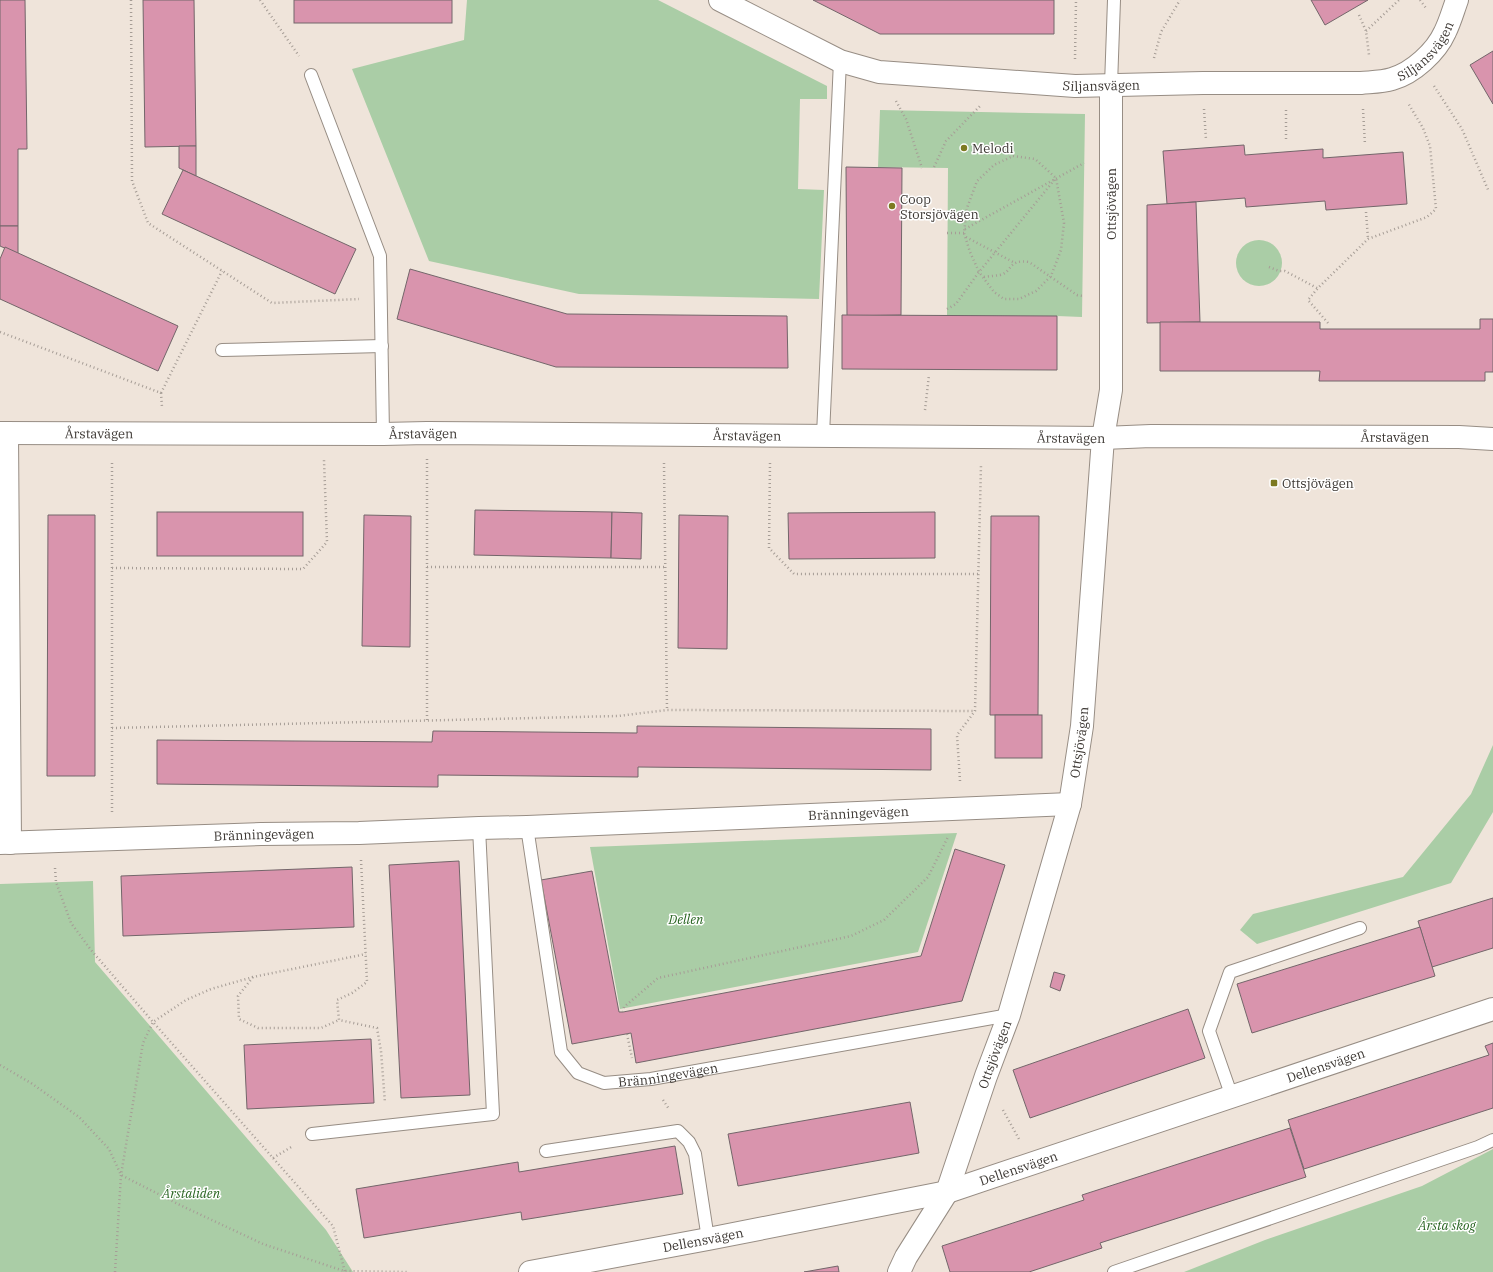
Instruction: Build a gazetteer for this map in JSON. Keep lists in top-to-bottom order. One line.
{"streets":{"street":["Siljansvägen","Ottsjövägen","Årstavägen","Bränningevägen","Dellensvägen"]},"crossings":[["Siljansvägen","Ottsjövägen"],["Ottsjövägen","Årstavägen"],["Ottsjövägen","Bränningevägen"],["Ottsjövägen","Dellensvägen"]],"parks":["Dellen","Årstaliden","Årsta skog"],"places":{"other":["Melodi","Coop Storsjövägen"],"transit":["Ottsjövägen"]}}
